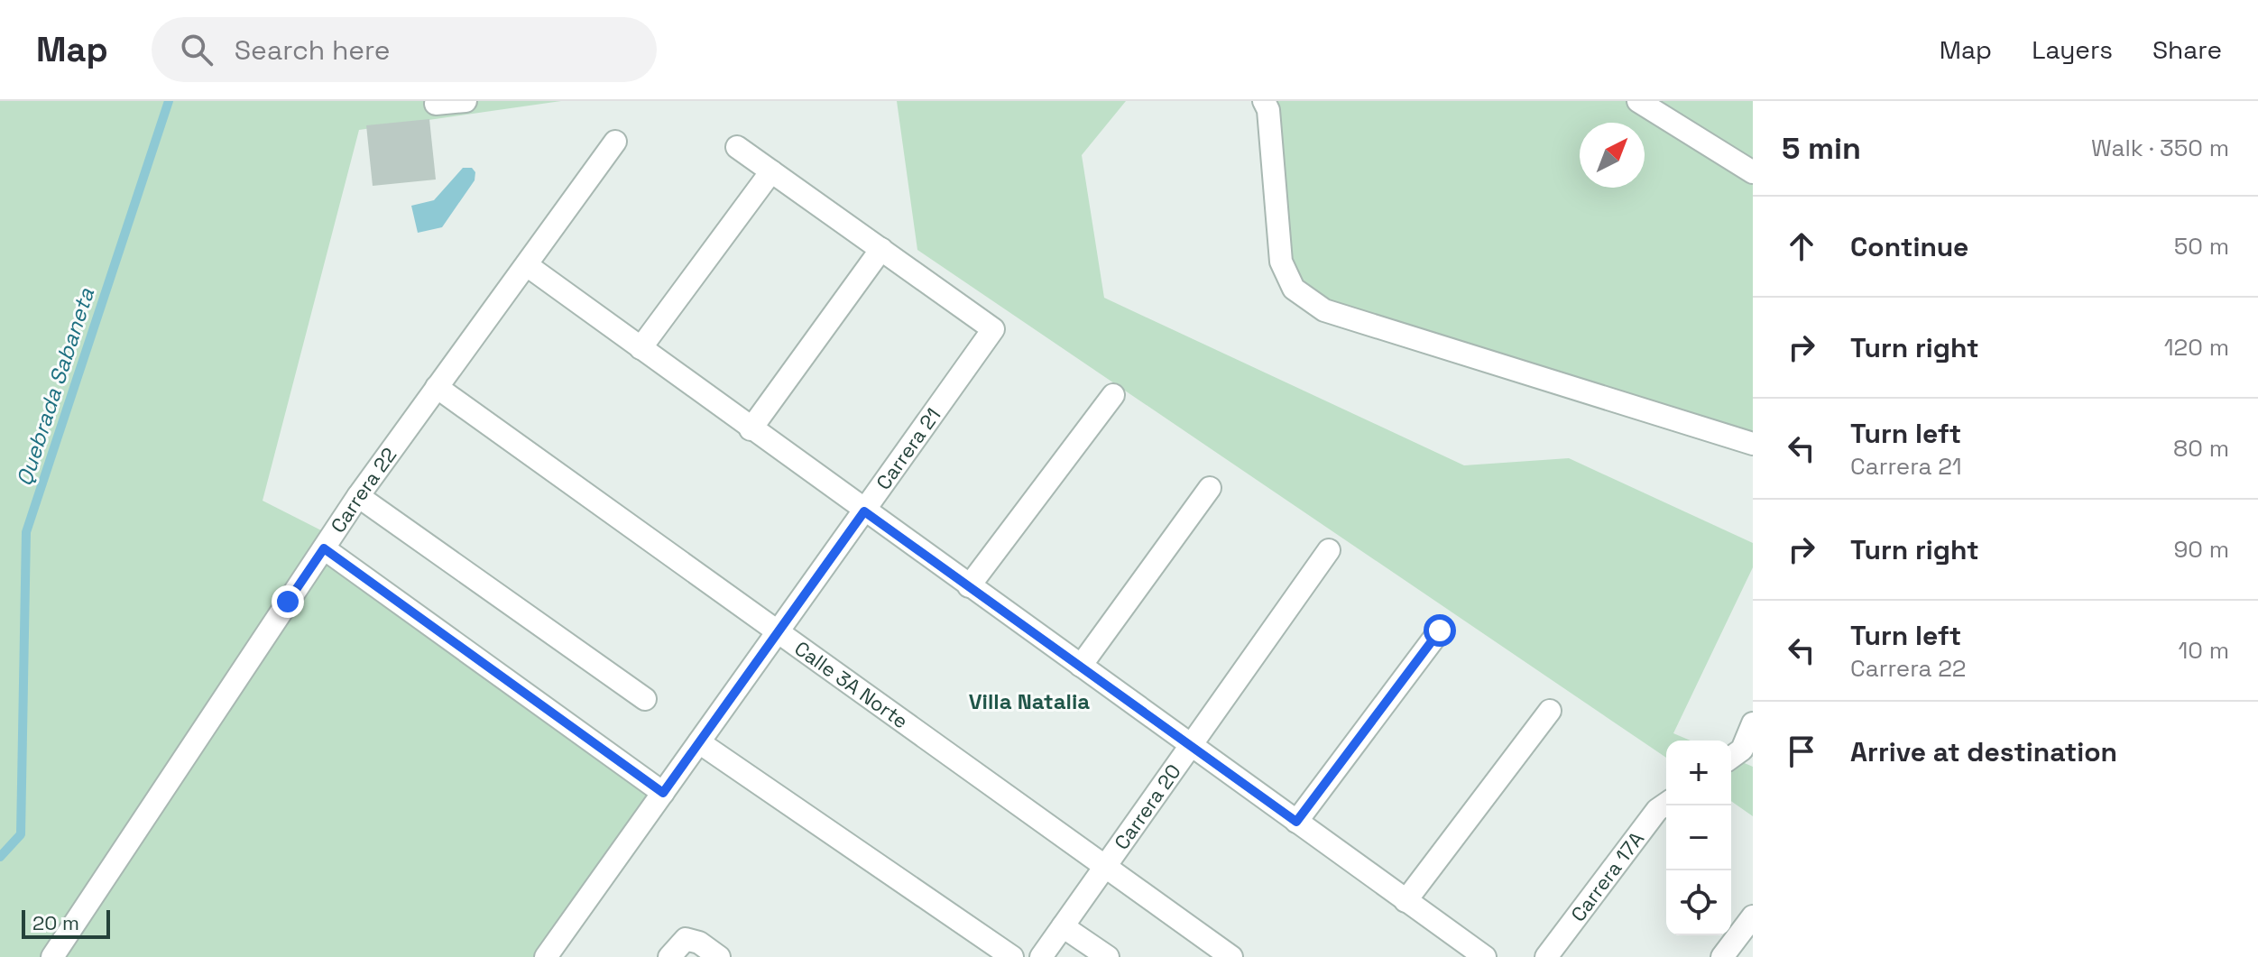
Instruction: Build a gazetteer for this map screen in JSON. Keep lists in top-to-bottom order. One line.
{"streets":{"street":["Carrera 21","Carrera 22","Calle 3A Norte","Carrera 20","Carrera 17A"]},"crossings":[["Carrera 21","Calle 3A Norte"],["Carrera 22","Calle 3A Norte"],["Calle 3A Norte","Carrera 20"]],"districts":["Villa Natalia"],"water":["Quebrada Sabaneta"],"scale_bar":"20 m","north":"top right","page":{"header":"Map","search":"Search here","nav":["Map","Layers","Share"],"heading":["5 min","Walk · 350 m"],"list":[["Continue","50 m"],["Turn right","120 m"],["Turn left","Carrera 21","80 m"],["Turn right","90 m"],["Turn left","Carrera 22","10 m"],"Arrive at destination"],"map_buttons":["+","−"],"scale":"20 m"}}
